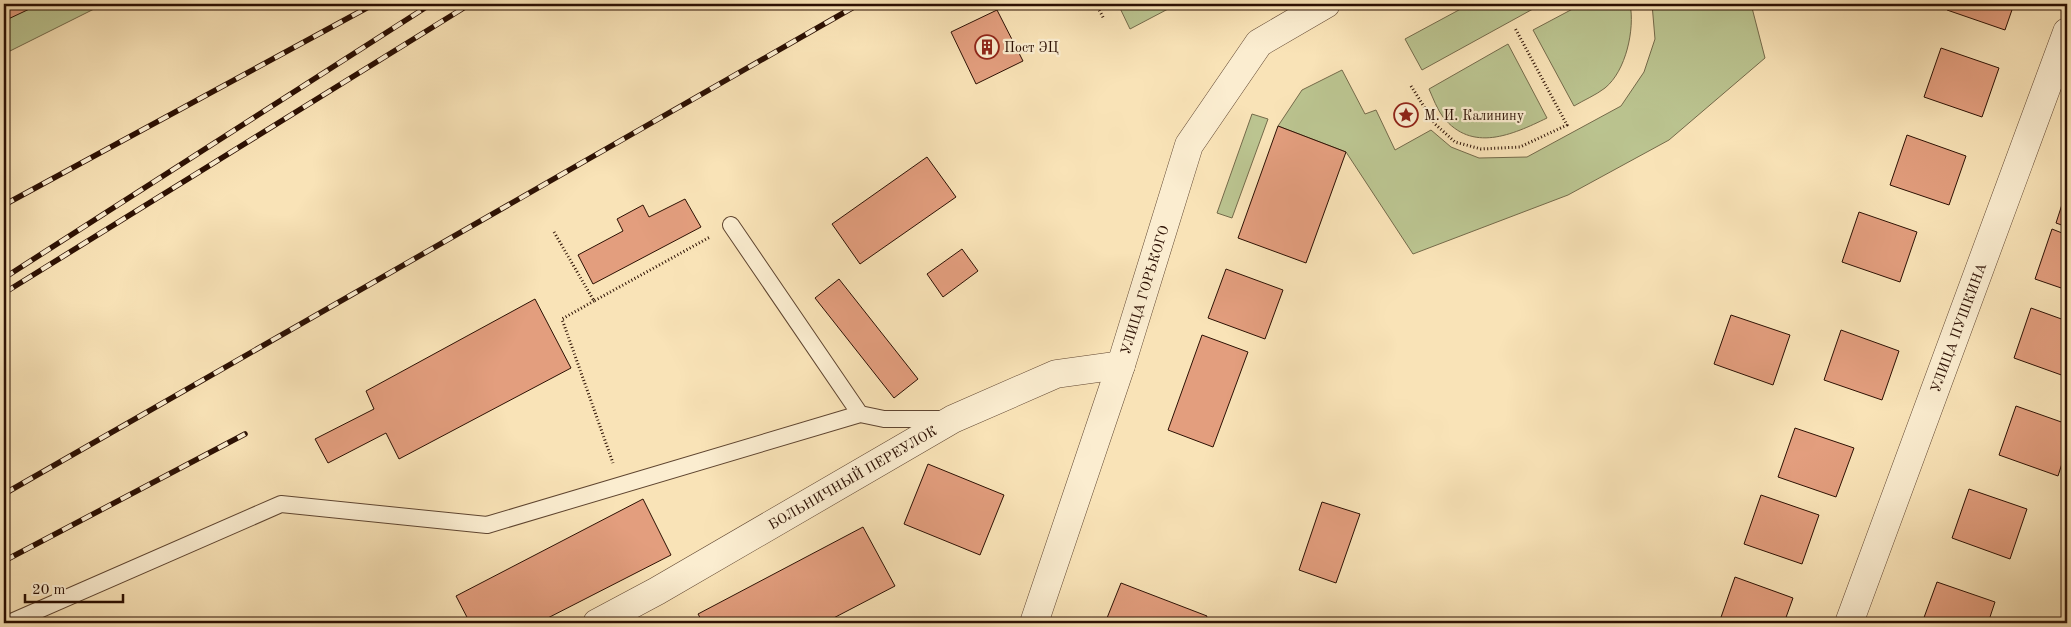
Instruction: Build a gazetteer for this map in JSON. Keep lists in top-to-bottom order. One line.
{"streets":{"street":["УЛИЦА ГОРЬКОГО","УЛИЦА ПУШКИНА","БОЛЬНИЧНЫЙ ПЕРЕУЛОК"]},"crossings":[["УЛИЦА ГОРЬКОГО","БОЛЬНИЧНЫЙ ПЕРЕУЛОК"]],"places":{"building":["Пост ЭЦ"],"place":["М. И. Калинину"]},"scale_bar":"20 m"}
